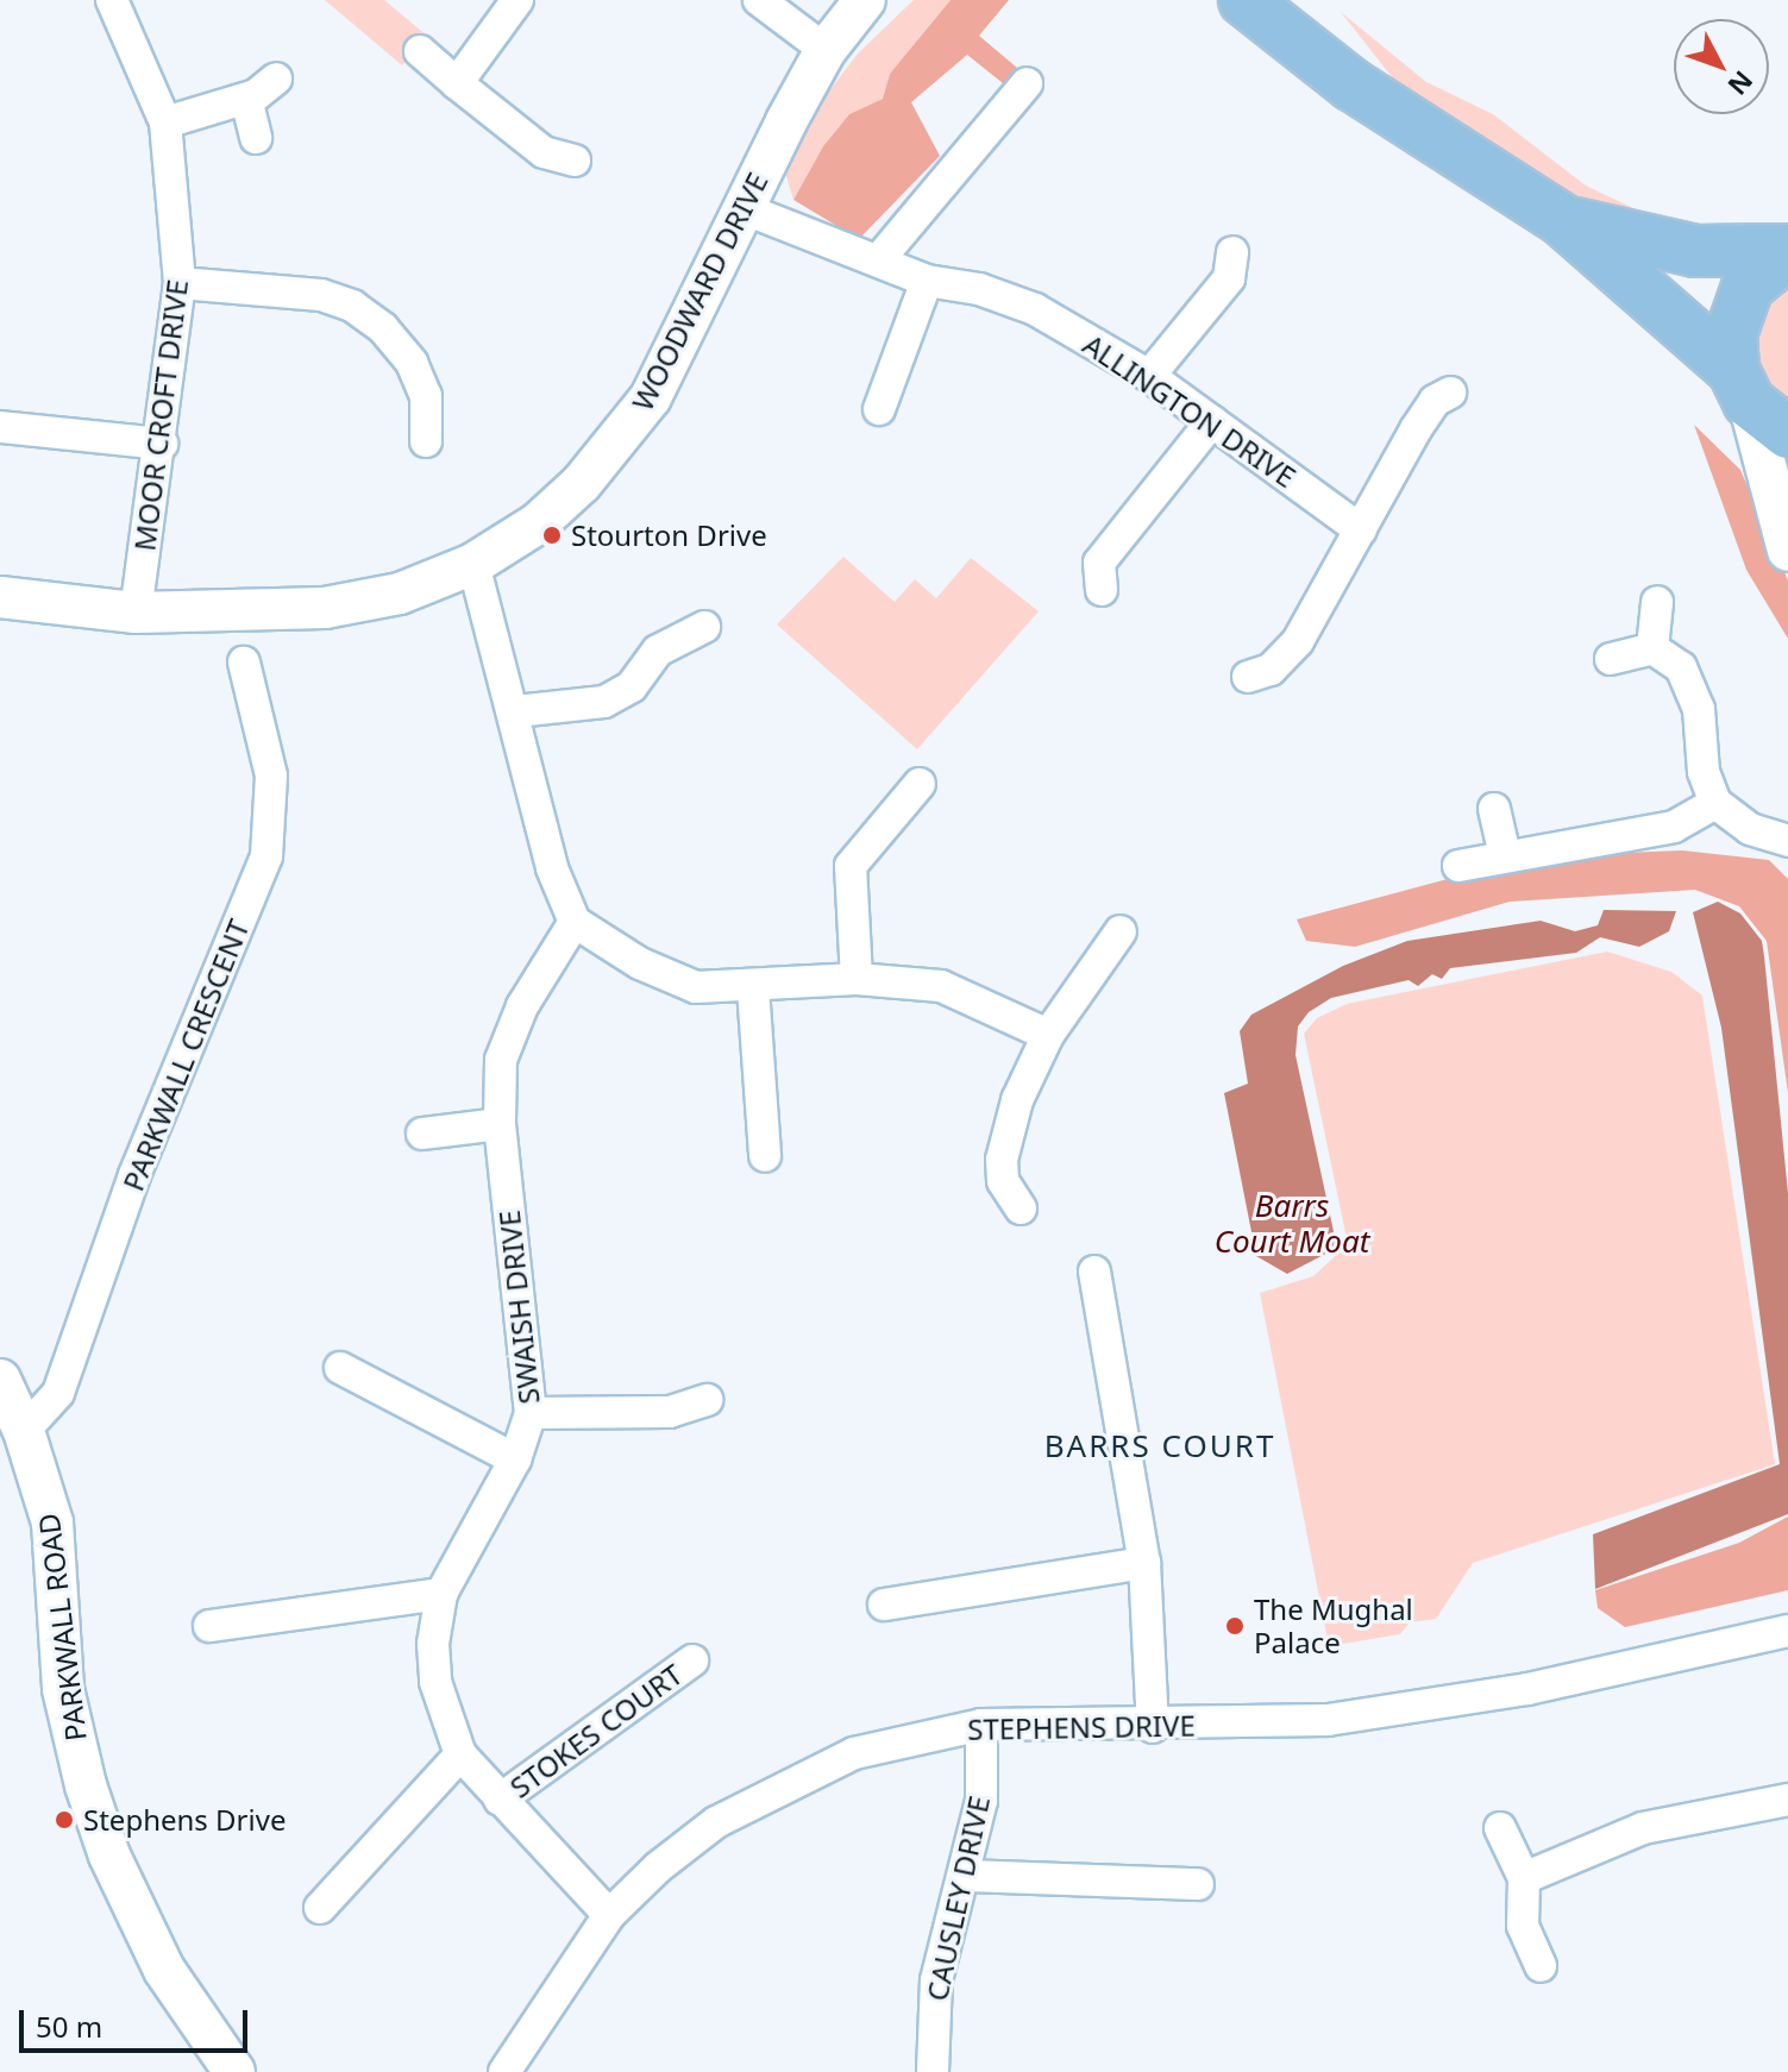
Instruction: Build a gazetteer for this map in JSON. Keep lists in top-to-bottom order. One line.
{"streets":{"street":["WOODWARD DRIVE","ALLINGTON DRIVE","MOOR CROFT DRIVE","PARKWALL CRESCENT","SWAISH DRIVE","PARKWALL ROAD","STEPHENS DRIVE","STOKES COURT","CAUSLEY DRIVE"]},"crossings":[["WOODWARD DRIVE","ALLINGTON DRIVE"],["WOODWARD DRIVE","MOOR CROFT DRIVE"],["PARKWALL CRESCENT","PARKWALL ROAD"],["SWAISH DRIVE","STEPHENS DRIVE"],["SWAISH DRIVE","STOKES COURT"],["STEPHENS DRIVE","CAUSLEY DRIVE"]],"districts":["BARRS COURT"],"water":["Barrs Court Moat"],"places":["Stourton Drive","The Mughal Palace","Stephens Drive"],"scale_bar":"50 m","north":"bottom right"}
